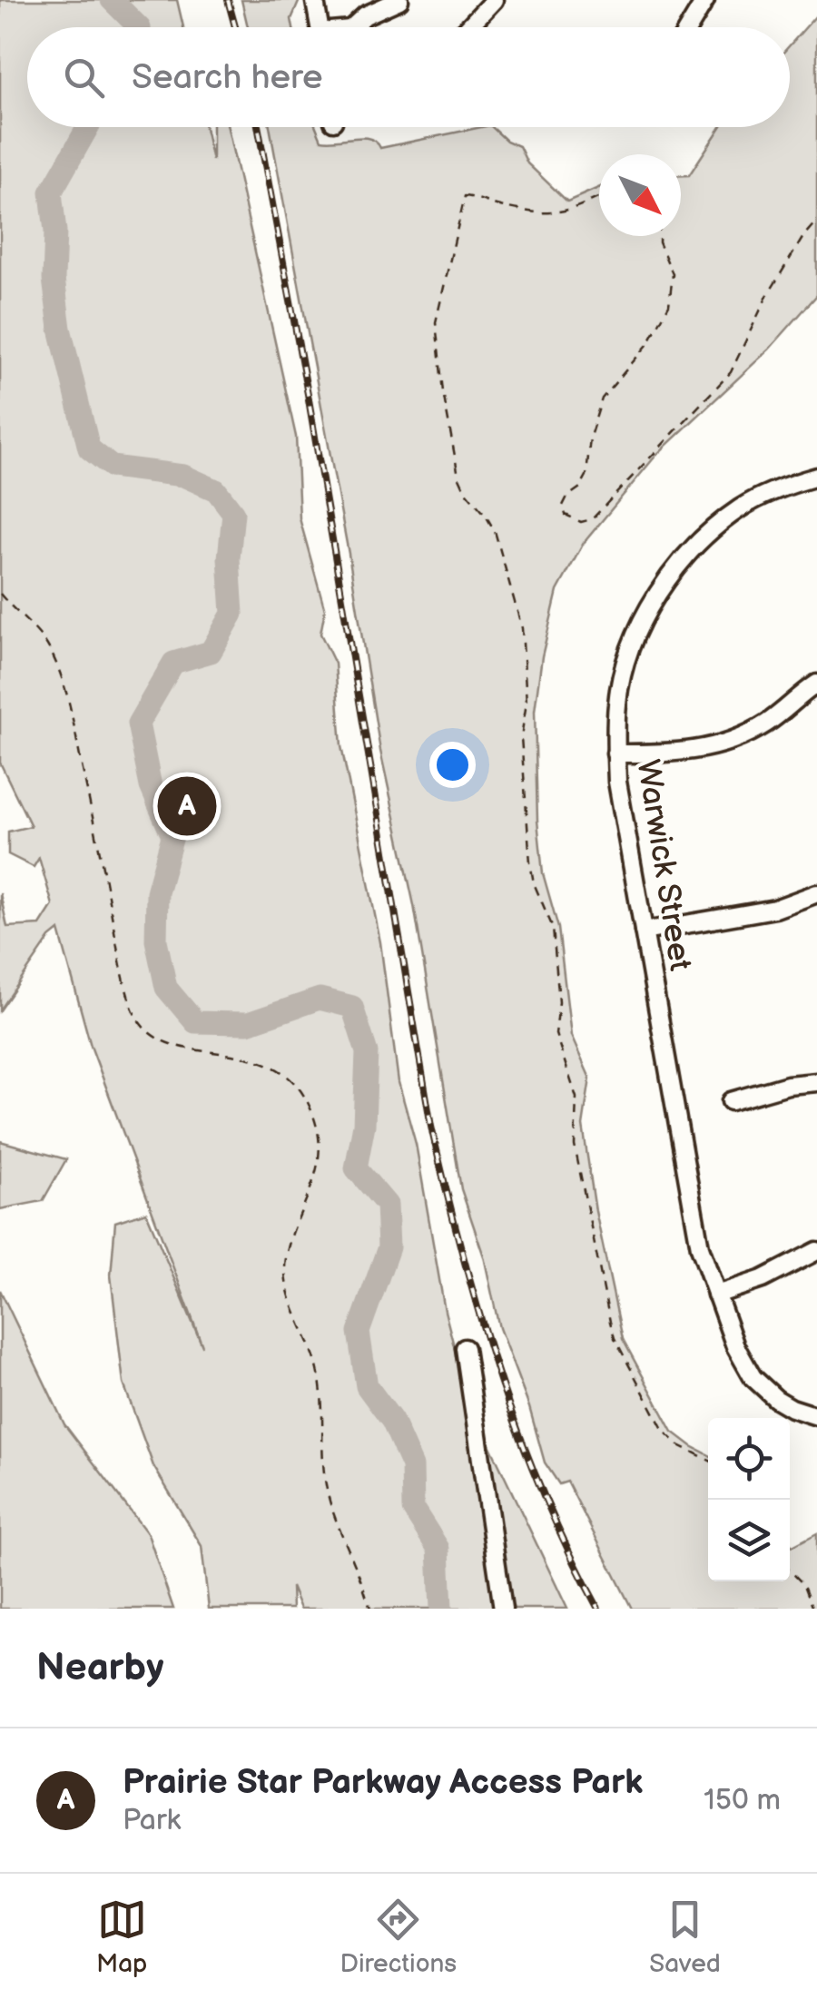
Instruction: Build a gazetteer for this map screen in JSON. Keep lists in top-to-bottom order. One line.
{"streets":{"street":["Warwick Street"]},"north":"bottom right","page":{"search":"Search here","pins":"A","heading":"Nearby","list":[{"mark":"A","name":"Prairie Star Parkway Access Park","note":"Park","value":"150 m"}],"nav":["Map","Directions","Saved"]}}
